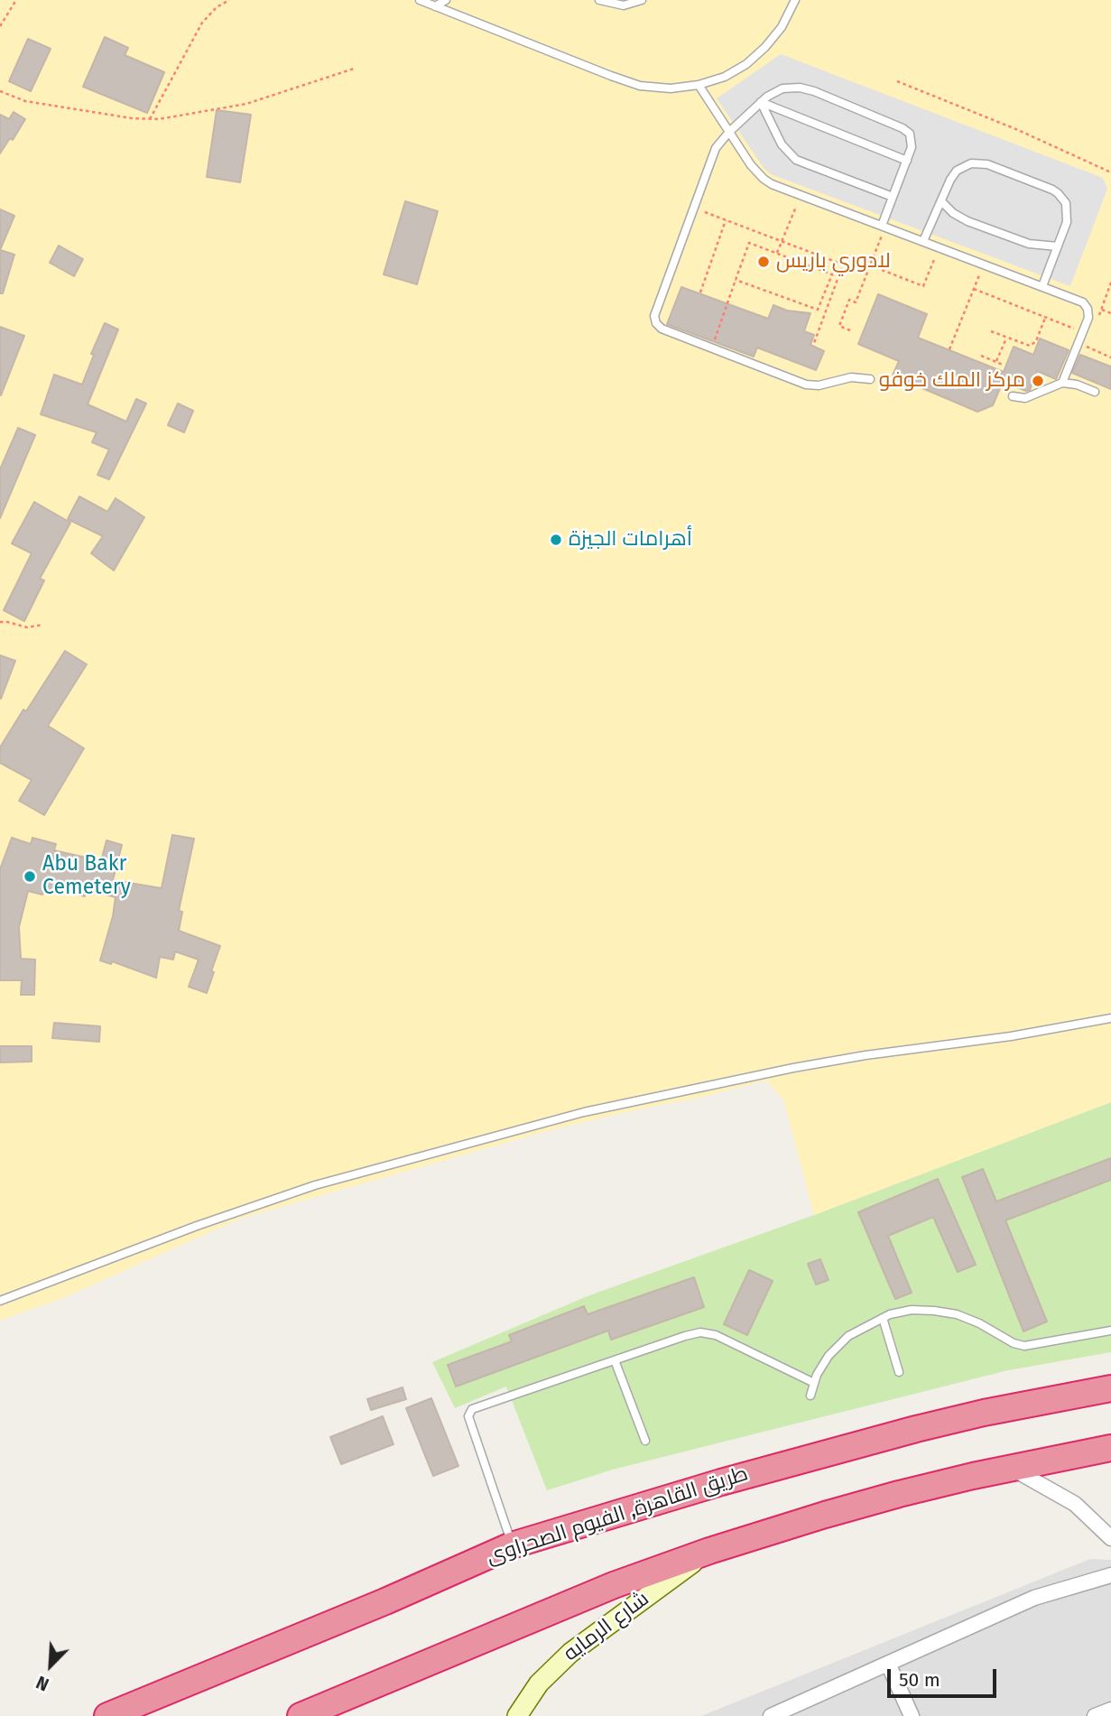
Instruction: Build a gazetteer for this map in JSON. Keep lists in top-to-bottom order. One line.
{"streets":{"highway":["طريق القاهرة, الفيوم الصحراوى"],"street":["شارع الرمايه"]},"places":["لادوري باريس","مركز الملك خوفو","أهرامات الجيزة","Abu Bakr Cemetery"],"scale_bar":"50 m","north":"bottom left"}
